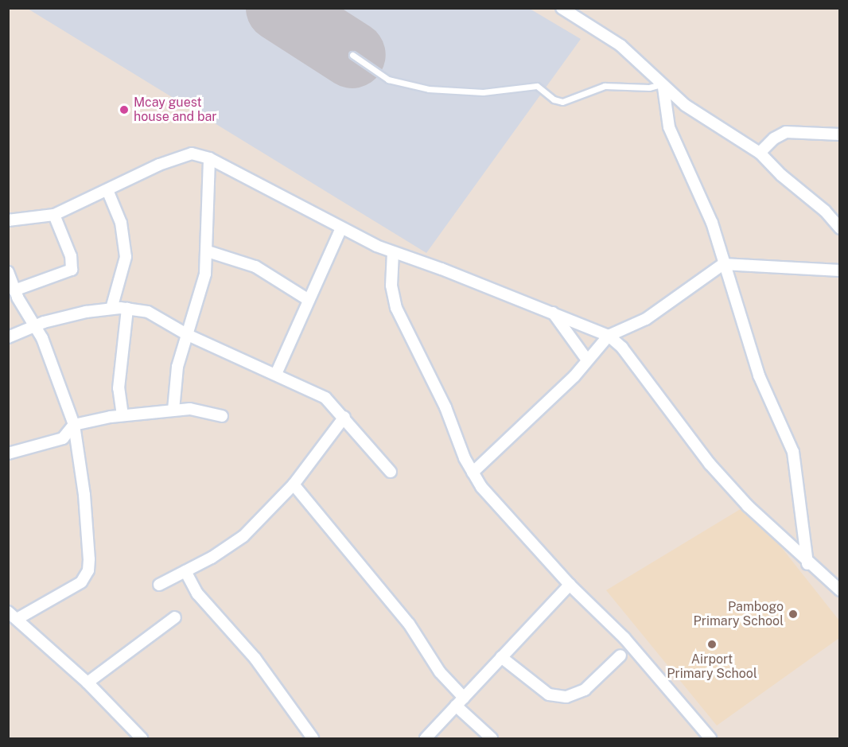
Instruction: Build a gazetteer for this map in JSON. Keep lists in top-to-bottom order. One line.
{"places":["Mcay guest house and bar","Pambogo Primary School","Airport Primary School"]}
